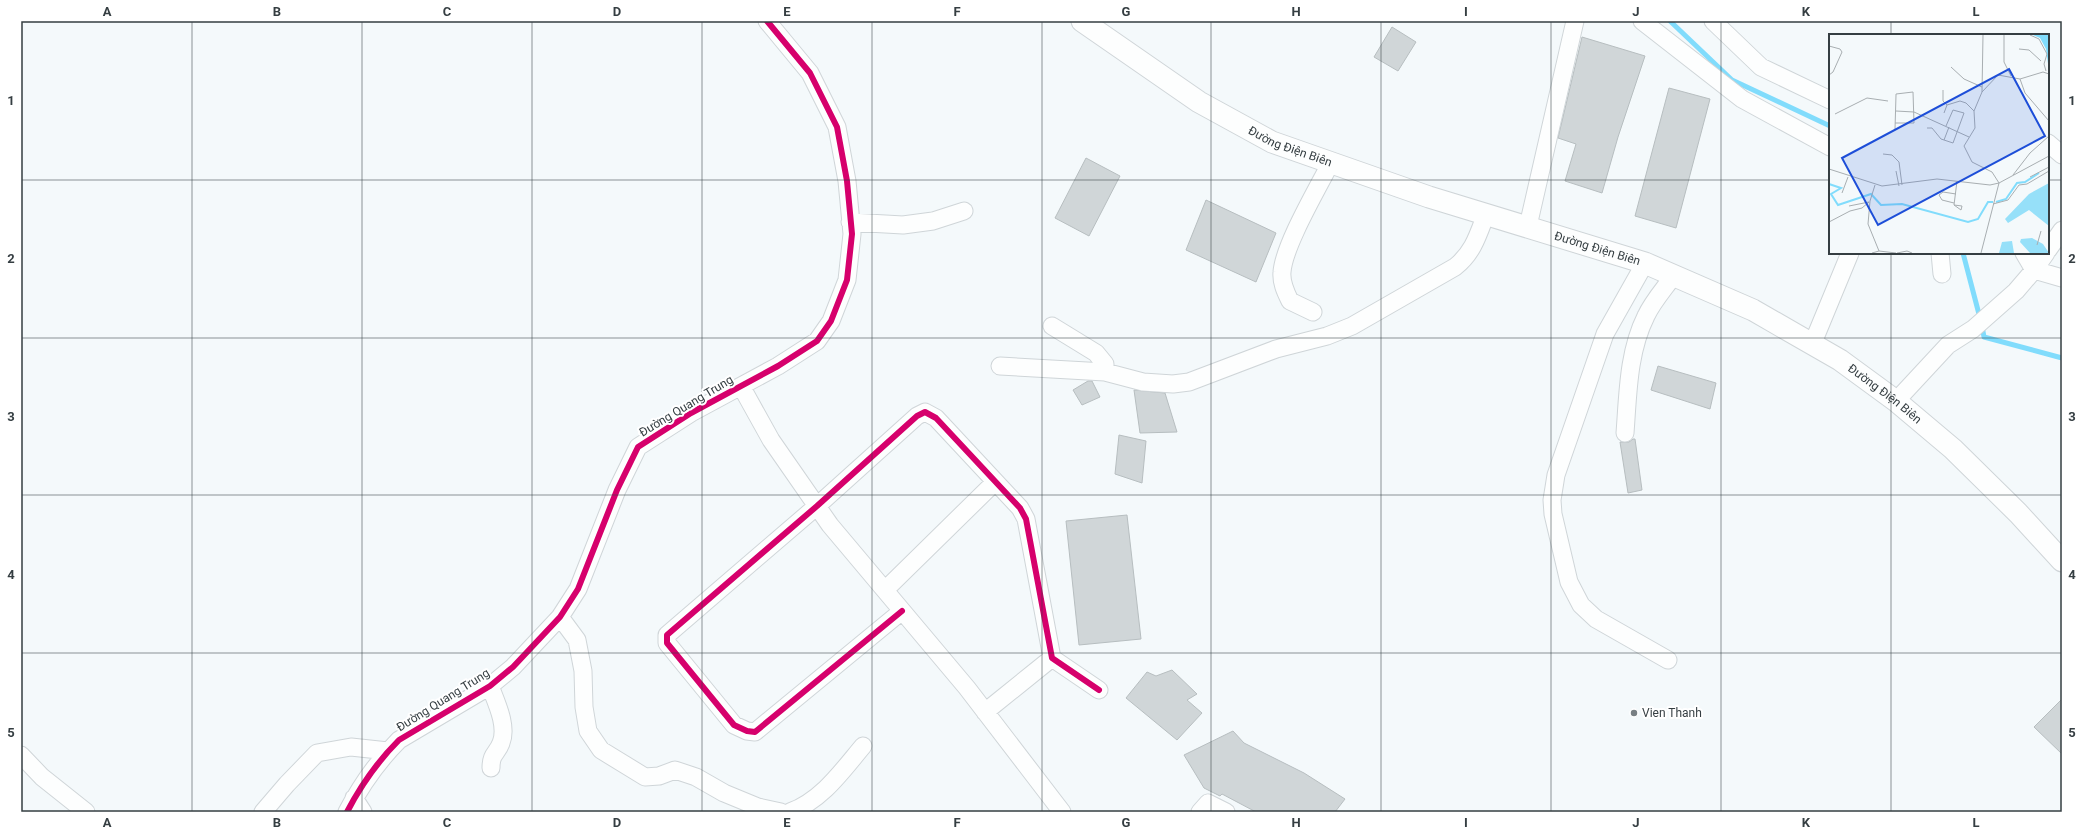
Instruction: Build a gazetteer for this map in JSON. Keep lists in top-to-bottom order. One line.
{"streets":{"main road":["Đường Điện Biên"],"street":["Đường Quang Trung"]},"places":["Vien Thanh"],"grid":{"columns":["A","B","C","D","E","F","G","H","I","J","K","L"],"rows":["1","2","3","4","5"]}}
